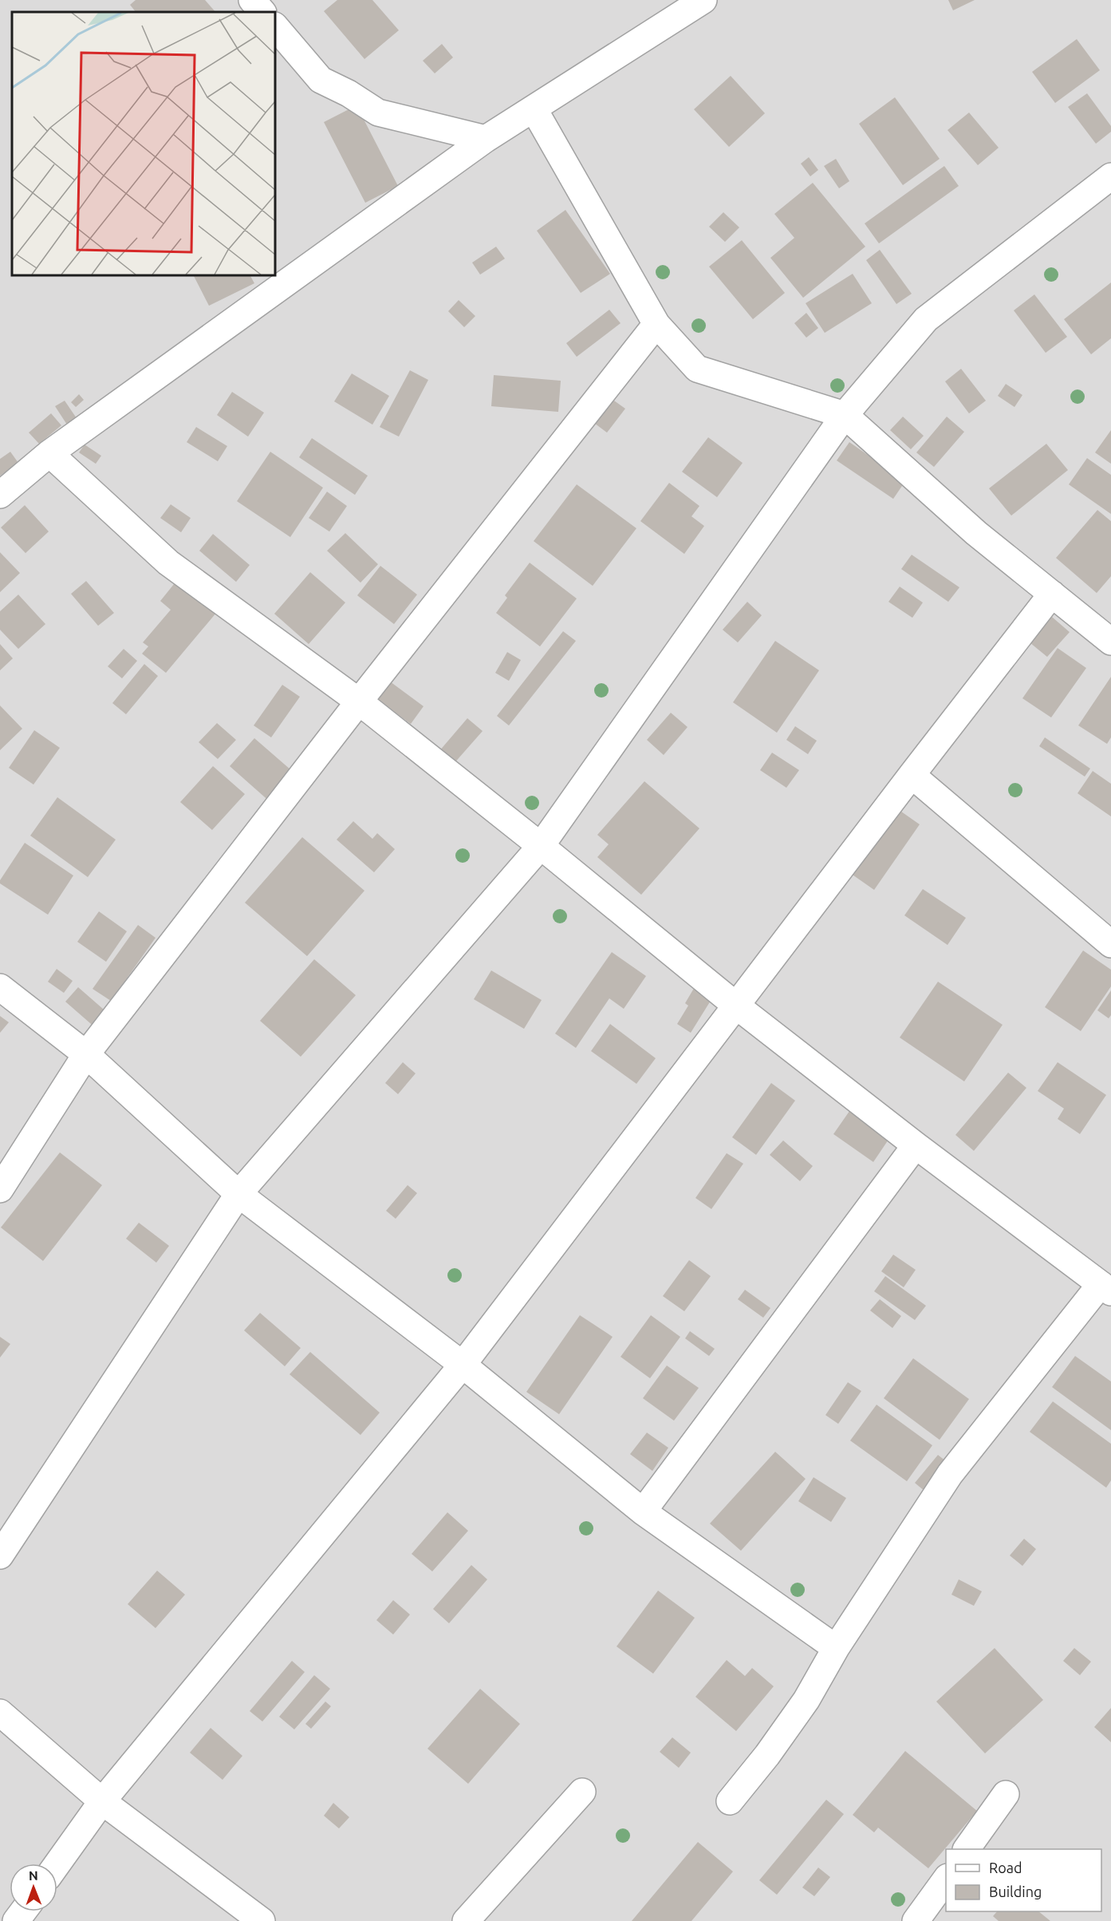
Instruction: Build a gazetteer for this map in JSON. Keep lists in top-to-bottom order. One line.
{"legend":["Road","Building"],"north":"top"}
